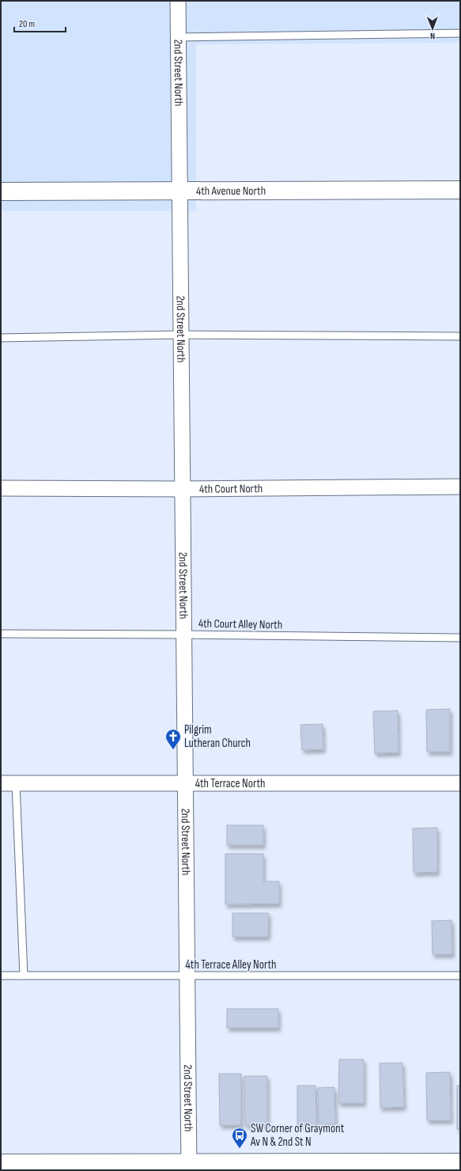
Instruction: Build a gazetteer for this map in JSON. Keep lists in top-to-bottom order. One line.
{"streets":{"street":["2nd Street North","4th Avenue North","4th Court North","4th Terrace North"],"lane":["4th Court Alley North","4th Terrace Alley North"]},"crossings":[["2nd Street North","4th Avenue North"],["2nd Street North","4th Court North"],["2nd Street North","4th Court Alley North"],["2nd Street North","4th Terrace North"],["2nd Street North","4th Terrace Alley North"]],"places":{"church":["Pilgrim Lutheran Church"],"bus stop":["SW Corner of Graymont Av N & 2nd St N"]},"scale_bar":"20 m","north":"bottom"}
